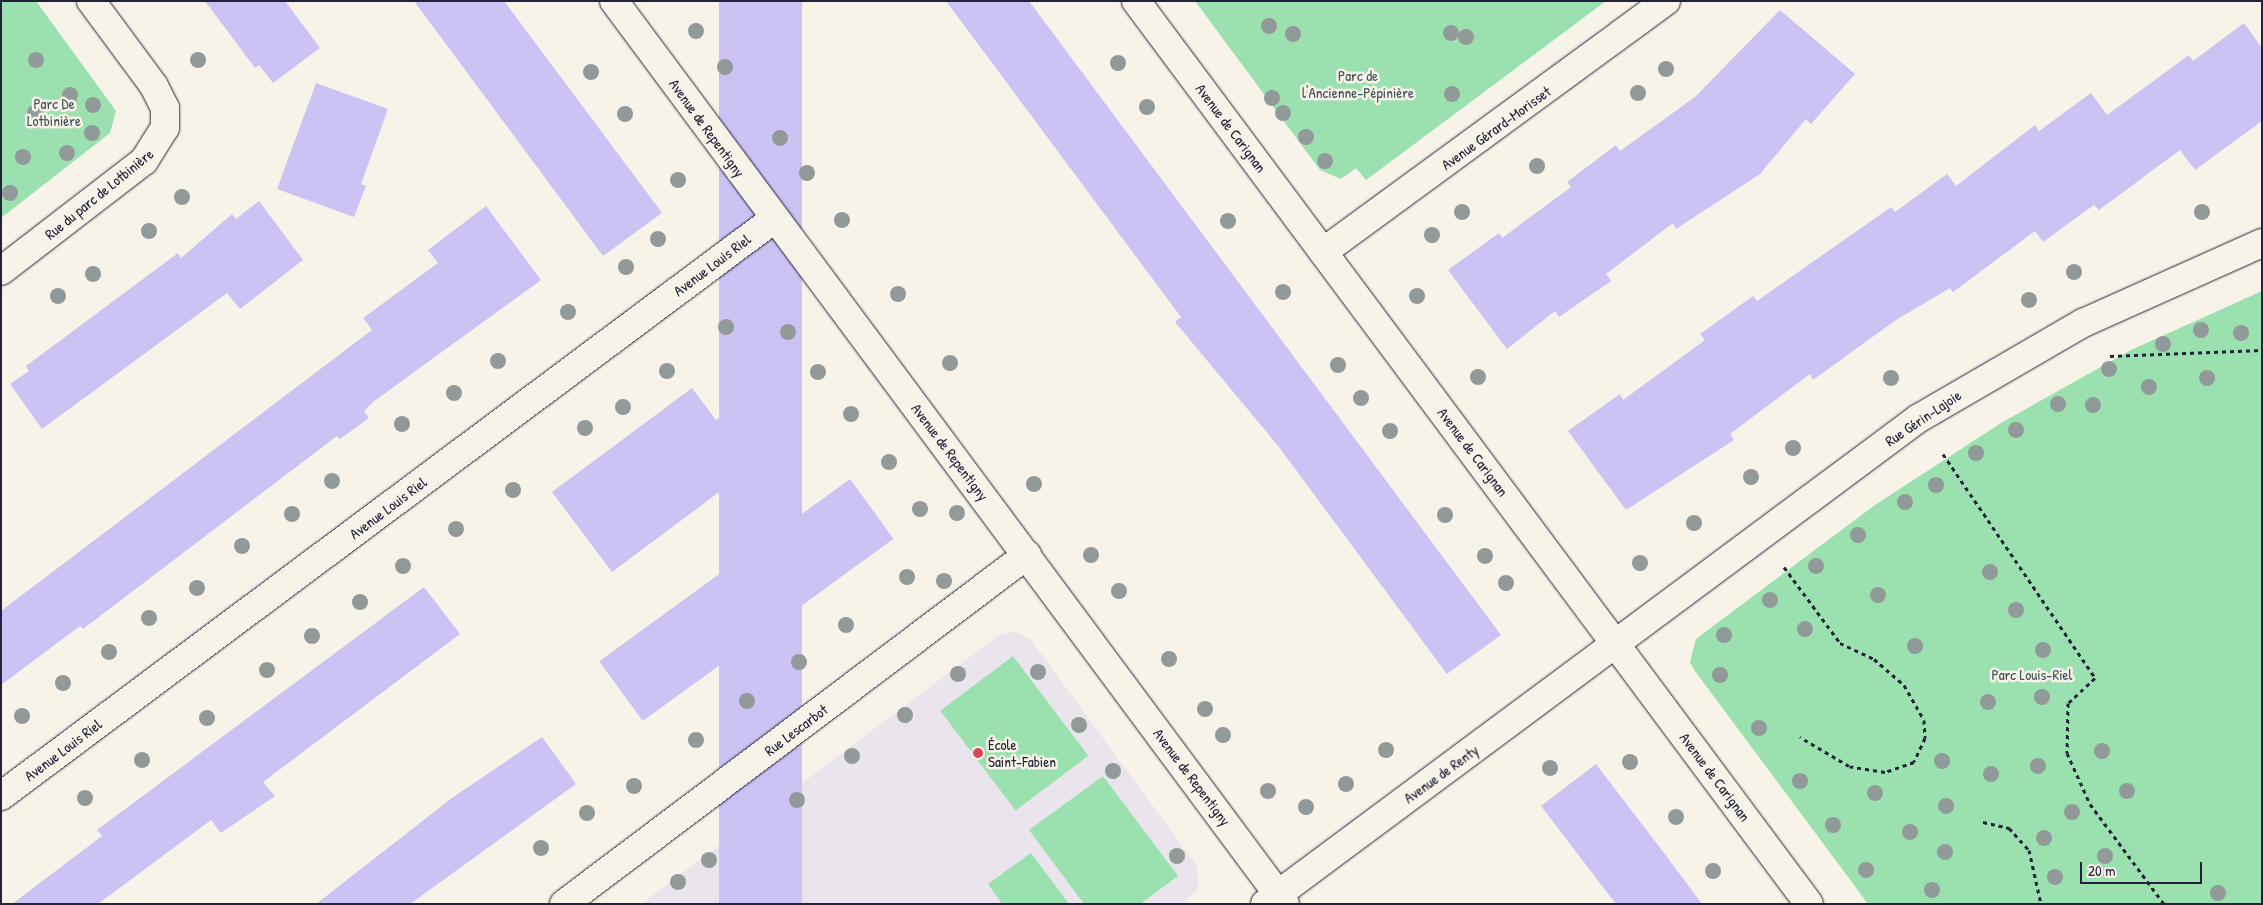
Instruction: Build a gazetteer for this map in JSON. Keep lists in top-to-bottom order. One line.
{"streets":{"street":["Avenue de Repentigny","Avenue de Carignan","Avenue Gérard-Morisset","Rue du parc de Lotbinière","Avenue Louis Riel","Rue Gérin-Lajoie","Rue Lescarbot","Avenue de Renty"]},"crossings":[["Avenue de Repentigny","Avenue Louis Riel"],["Avenue de Repentigny","Rue Lescarbot"],["Avenue de Repentigny","Avenue de Renty"],["Avenue de Carignan","Avenue Gérard-Morisset"],["Avenue de Carignan","Rue Gérin-Lajoie"],["Avenue de Carignan","Avenue de Renty"],["Rue Gérin-Lajoie","Avenue de Renty"]],"parks":["Parc de l'Ancienne-Pépinière","Parc De Lotbinière","Parc Louis-Riel"],"places":["École Saint-Fabien"],"scale_bar":"20 m"}
